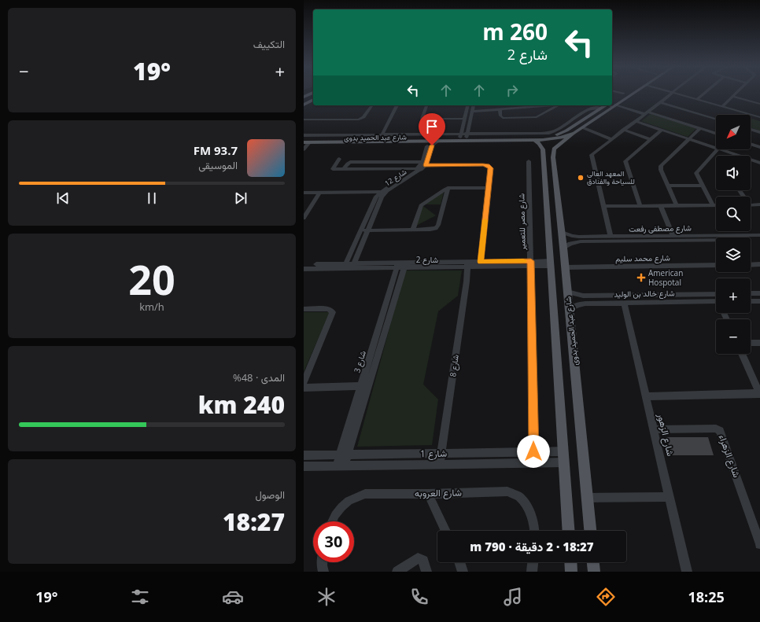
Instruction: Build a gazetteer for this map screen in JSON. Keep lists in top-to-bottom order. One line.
{"streets":{"main road":["شارع عبد الحميد بدوى"],"street":["شارع 12","شارع مصر للتعمير","شارع مصطفى رفعت","شارع محمد سليم","شارع 2","شارع خالد بن الوليد","شارع 3","شارع 8","شارع الزهور","شارع 1","شارع الزهراء","شارع العروبه"]},"crossings":[["شارع عبد الحميد بدوى","شارع مصطفى رفعت"],["شارع عبد الحميد بدوى","شارع محمد سليم"],["شارع عبد الحميد بدوى","شارع 2"],["شارع عبد الحميد بدوى","شارع خالد بن الوليد"],["شارع عبد الحميد بدوى","شارع 1"],["شارع 12","شارع 2"],["شارع مصر للتعمير","شارع 2"],["شارع مصر للتعمير","شارع 1"],["شارع 2","شارع 3"],["شارع 2","شارع 8"],["شارع خالد بن الوليد","شارع الزهور"],["شارع 3","شارع 1"],["شارع 8","شارع 1"],["شارع الزهور","شارع الزهراء"]],"places":{"other":["المعهد العالى للسياحة والفنادق"],"health":["American Hospotal"]},"north":"bottom left","page":{"tile":["التكييف",["20","km/h"],["المدى · 48%","240 km"],["الوصول","18:27"]],"turn":["260 m","شارع 2"],"heat":["−","19°","+"],"map_buttons":["+","−"],"song":["93.7 FM","الموسيقى"],"limit":"30","trip":"18:27 · 2 دقيقة · 790 m","tabs":["18:25","19°"]}}
